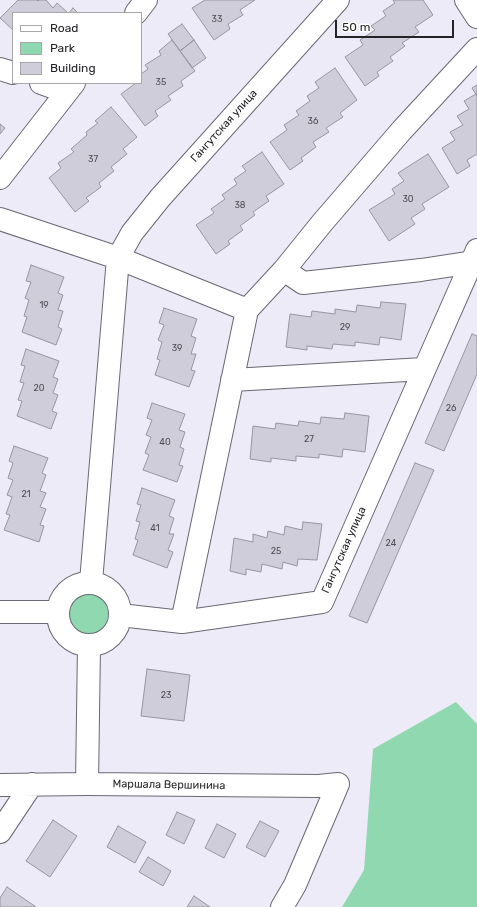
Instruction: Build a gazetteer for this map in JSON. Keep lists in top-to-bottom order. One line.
{"streets":{"street":["Гангутская улица","Маршала Вершинина"]},"house_numbers":["33","35","36","37","30","38","19","29","39","20","26","27","40","21","41","24","25","23"],"legend":["Road","Park","Building"],"scale_bar":"50 m"}
